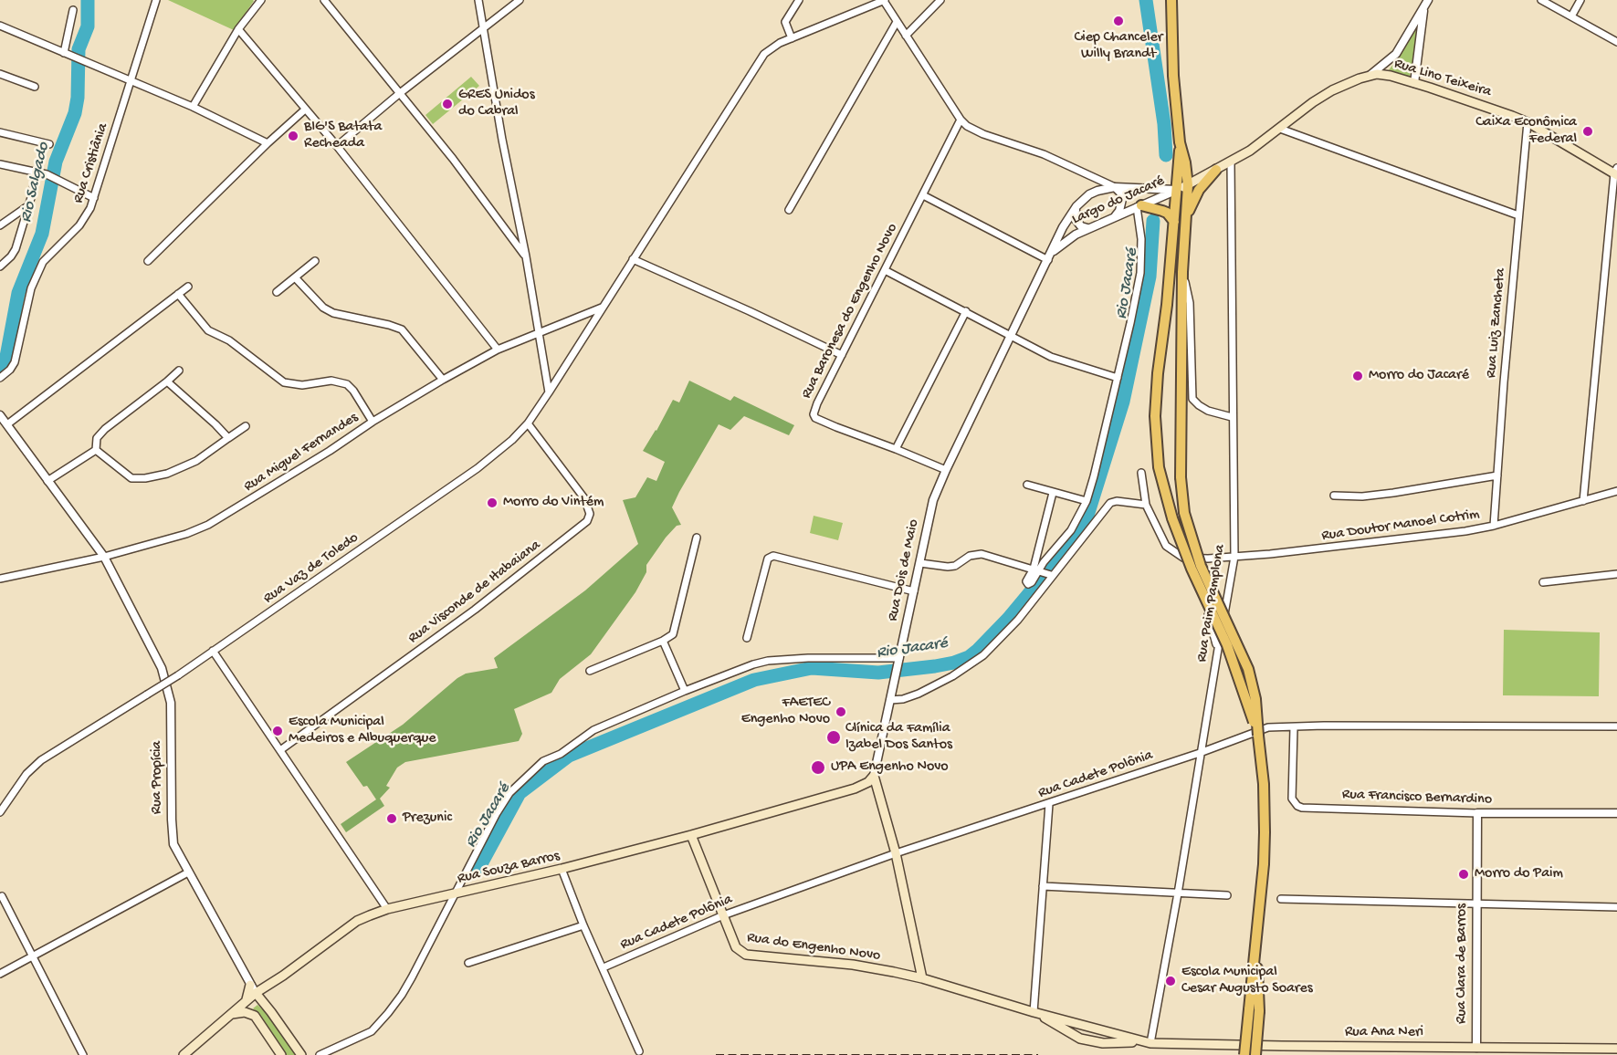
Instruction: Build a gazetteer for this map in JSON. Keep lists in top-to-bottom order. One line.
{"streets":{"main road":["Rua Lino Teixeira","Rua Dois de Maio","Rua Souza Barros","Rua do Engenho Novo","Rua Ana Neri"],"street":["Rua Cristiânia","Largo do Jacaré","Rua Baronesa do Engenho Novo","Rua Luiz Zancheta","Rua Miguel Fernandes","Rua Doutor Manoel Cotrim","Rua Vaz de Toledo","Rua Visconde de Itabaiana","Rua Paim Pamplona","Rua Cadete Polônia","Rua Propícia","Rua Francisco Bernardino","Rua Clara de Barros"]},"crossings":[["Rua Lino Teixeira","Largo do Jacaré"],["Rua Lino Teixeira","Rua Luiz Zancheta"],["Rua Lino Teixeira","Rua Paim Pamplona"],["Largo do Jacaré","Rua Dois de Maio"],["Rua Baronesa do Engenho Novo","Rua Dois de Maio"],["Rua Luiz Zancheta","Rua Doutor Manoel Cotrim"],["Rua Miguel Fernandes","Rua Vaz de Toledo"],["Rua Miguel Fernandes","Rua Propícia"],["Rua Doutor Manoel Cotrim","Rua Paim Pamplona"],["Rua Vaz de Toledo","Rua Visconde de Itabaiana"],["Rua Dois de Maio","Rua Cadete Polônia"],["Rua Dois de Maio","Rua Souza Barros"],["Rua Dois de Maio","Rua do Engenho Novo"],["Rua Paim Pamplona","Rua Cadete Polônia"],["Rua Paim Pamplona","Rua do Engenho Novo"],["Rua Paim Pamplona","Rua Ana Neri"],["Rua Cadete Polônia","Rua Francisco Bernardino"],["Rua Cadete Polônia","Rua do Engenho Novo"],["Rua Propícia","Rua Souza Barros"],["Rua Francisco Bernardino","Rua Clara de Barros"],["Rua Souza Barros","Rua do Engenho Novo"],["Rua do Engenho Novo","Rua Ana Neri"],["Rua Clara de Barros","Rua Ana Neri"]],"water":["Rio Salgado","Rio Jacaré"],"places":["Ciep Chanceler Willy Brandt","GRES Unidos do Cabral","Caixa Econômica Federal","BIG'S Batata Recheada","Morro do Jacaré","Morro do Vintém","FAETEC Engenho Novo","Escola Municipal Medeiros e Albuquerque","Clínica da Família Izabel Dos Santos","UPA Engenho Novo","Prezunic","Morro do Paim","Escola Municipal Cesar Augusto Soares"]}
